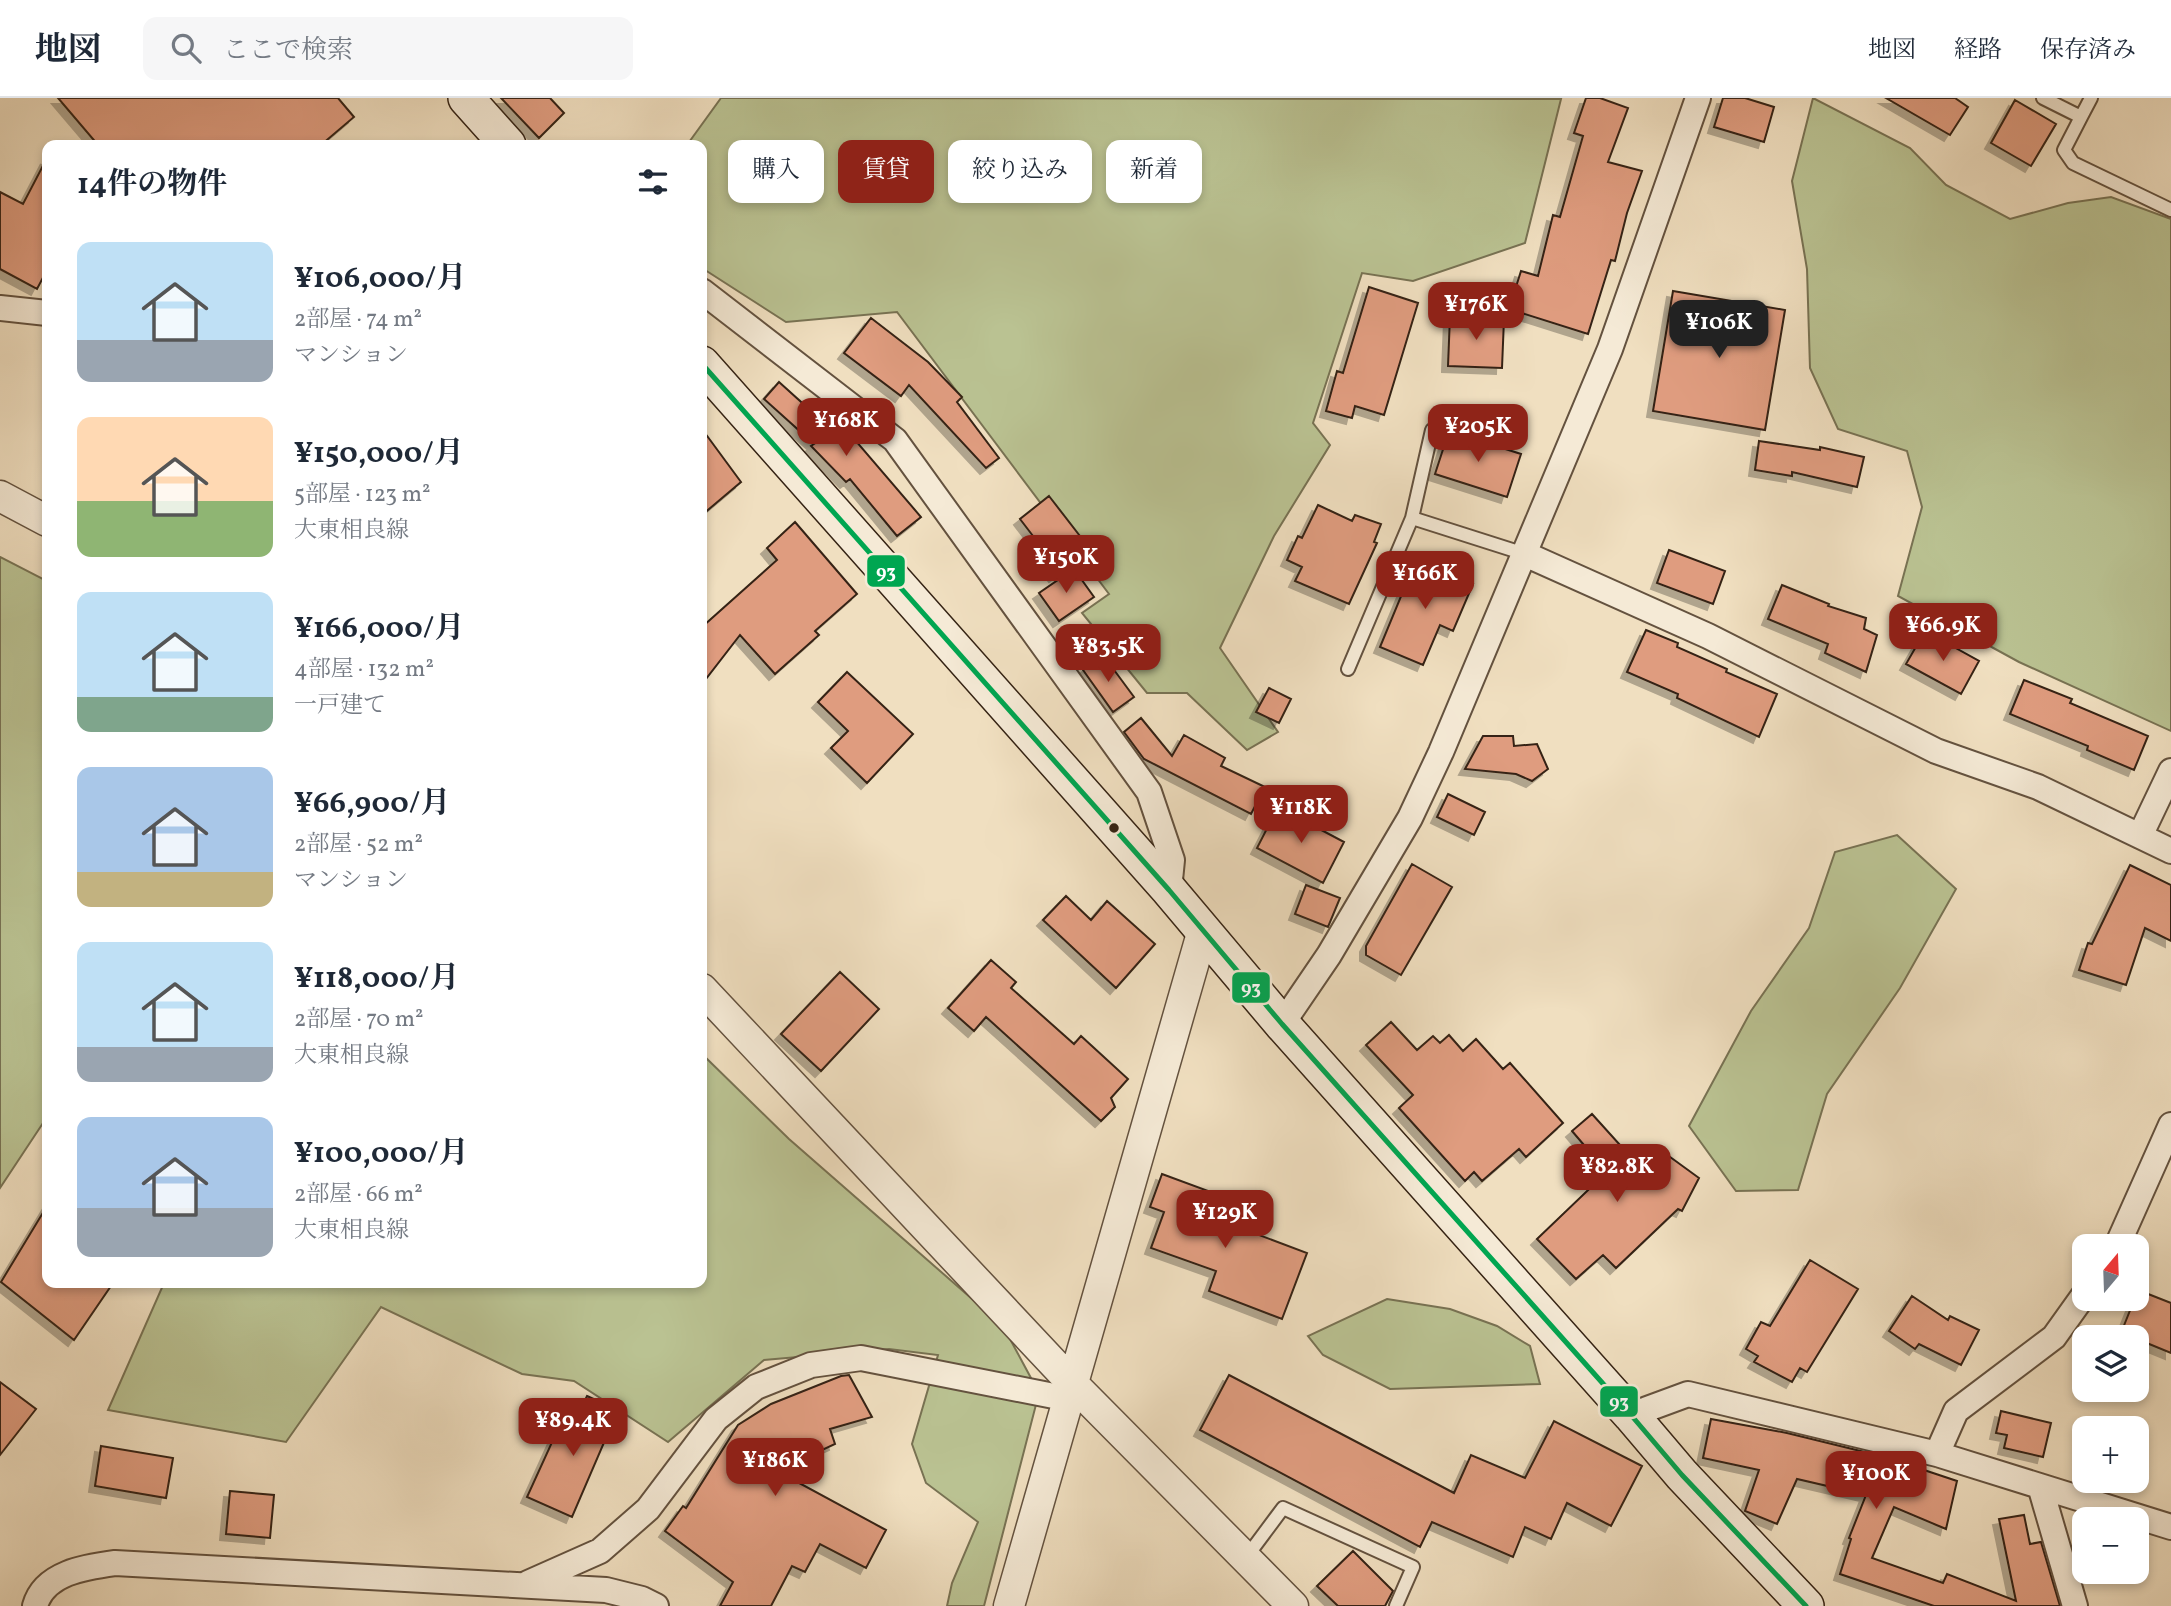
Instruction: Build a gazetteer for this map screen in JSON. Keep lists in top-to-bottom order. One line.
{"lines":["transit line 93"],"north":"top","page":{"header":"地図","search":"ここで検索","nav":["地図","経路","保存済み"],"chip":["購入","賃貸","絞り込み","新着"],"heading":"14件の物件","list":[{"name":"¥106,000/月","note":"2部屋 · 74 m² · マンション"},{"name":"¥150,000/月","note":"5部屋 · 123 m² · 大東相良線"},{"name":"¥166,000/月","note":"4部屋 · 132 m² · 一戸建て"},{"name":"¥66,900/月","note":"2部屋 · 52 m² · マンション"},{"name":"¥118,000/月","note":"2部屋 · 70 m² · 大東相良線"},{"name":"¥100,000/月","note":"2部屋 · 66 m² · 大東相良線"}],"price":["¥176K","¥106K","¥168K","¥205K","¥150K","¥166K","¥66.9K","¥83.5K","¥118K","¥82.8K","¥129K","¥89.4K","¥186K","¥100K"],"map_buttons":["+","−"]}}
